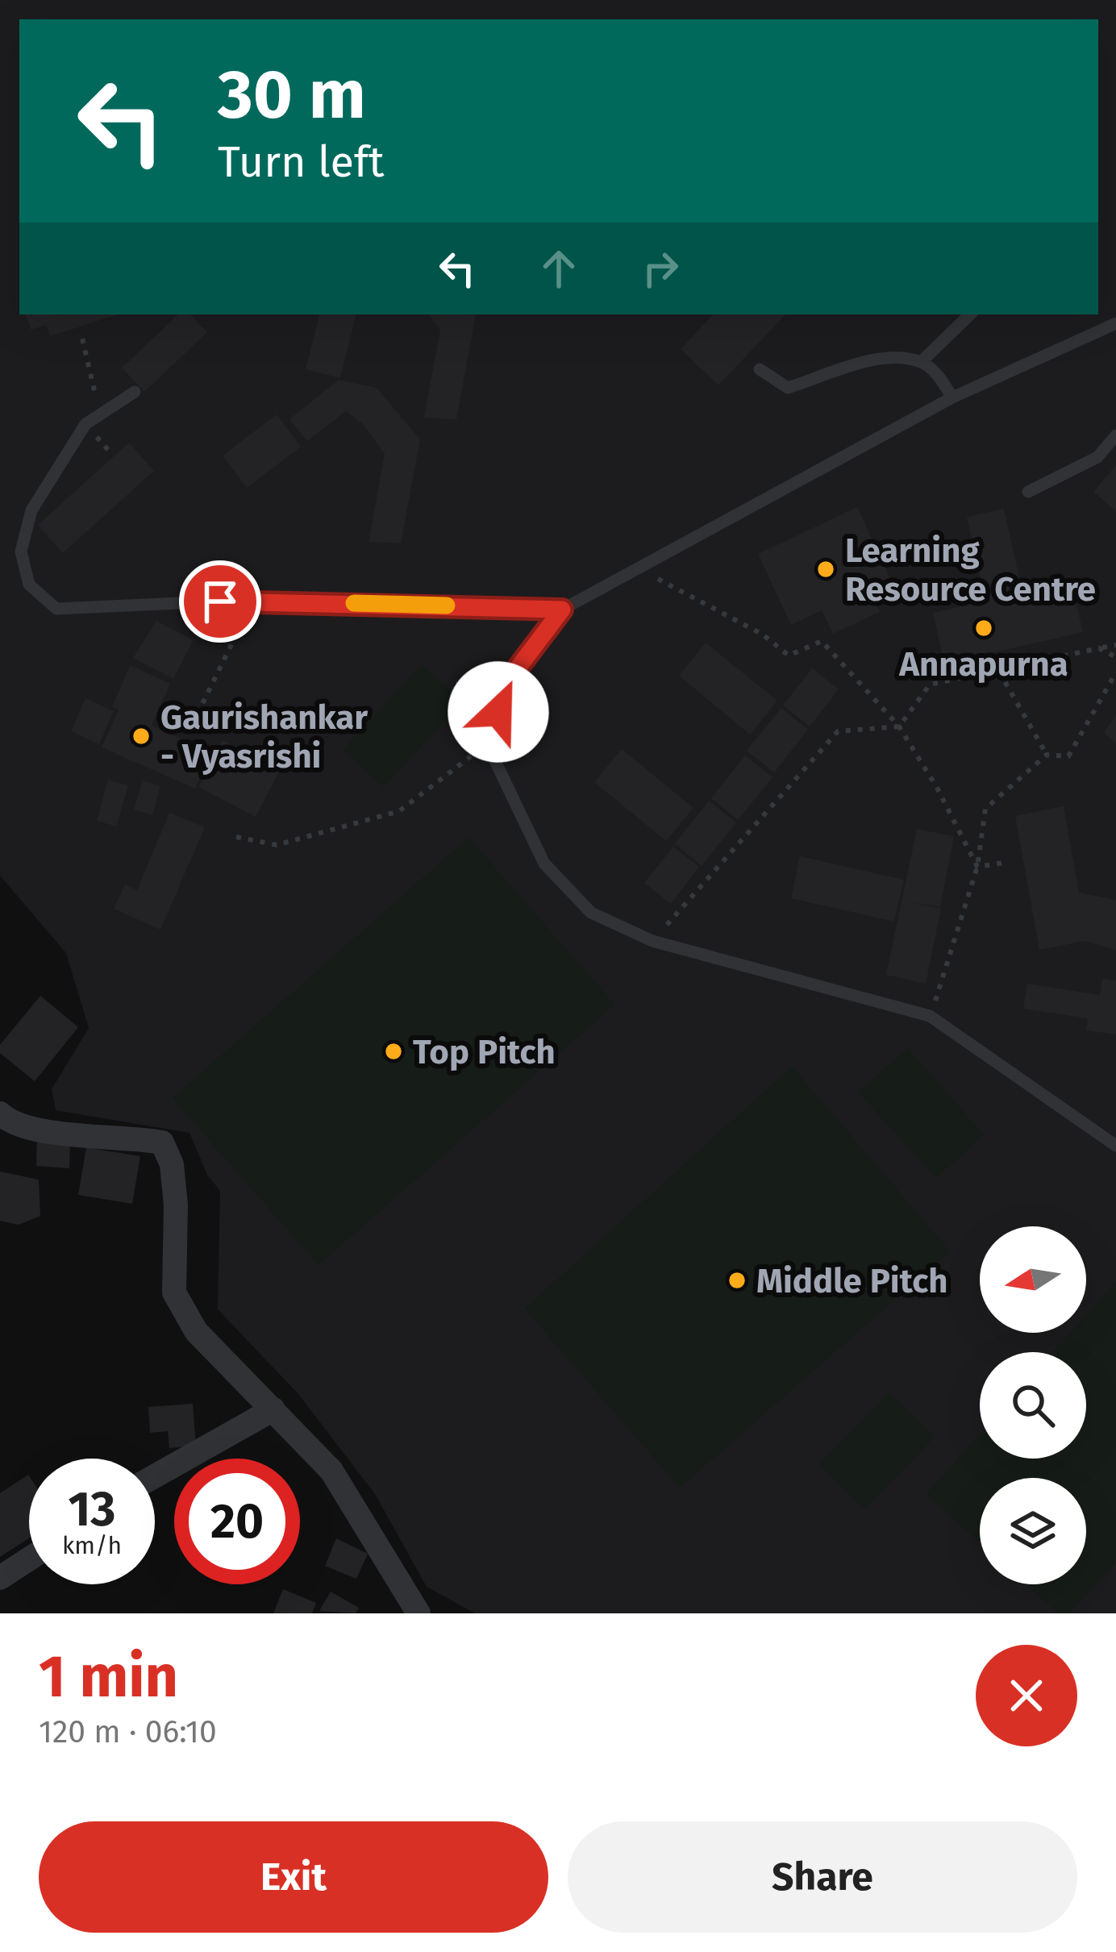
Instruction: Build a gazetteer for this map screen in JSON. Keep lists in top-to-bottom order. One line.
{"places":["Learning Resource Centre","Annapurna","Gaurishankar - Vyasrishi","Top Pitch","Middle Pitch"],"north":"left","page":{"turn":["30 m","Turn left"],"speed":"13 km/h","limit":"20","heading":["1 min","120 m · 06:10"],"buttons":["Exit","Share"]}}
